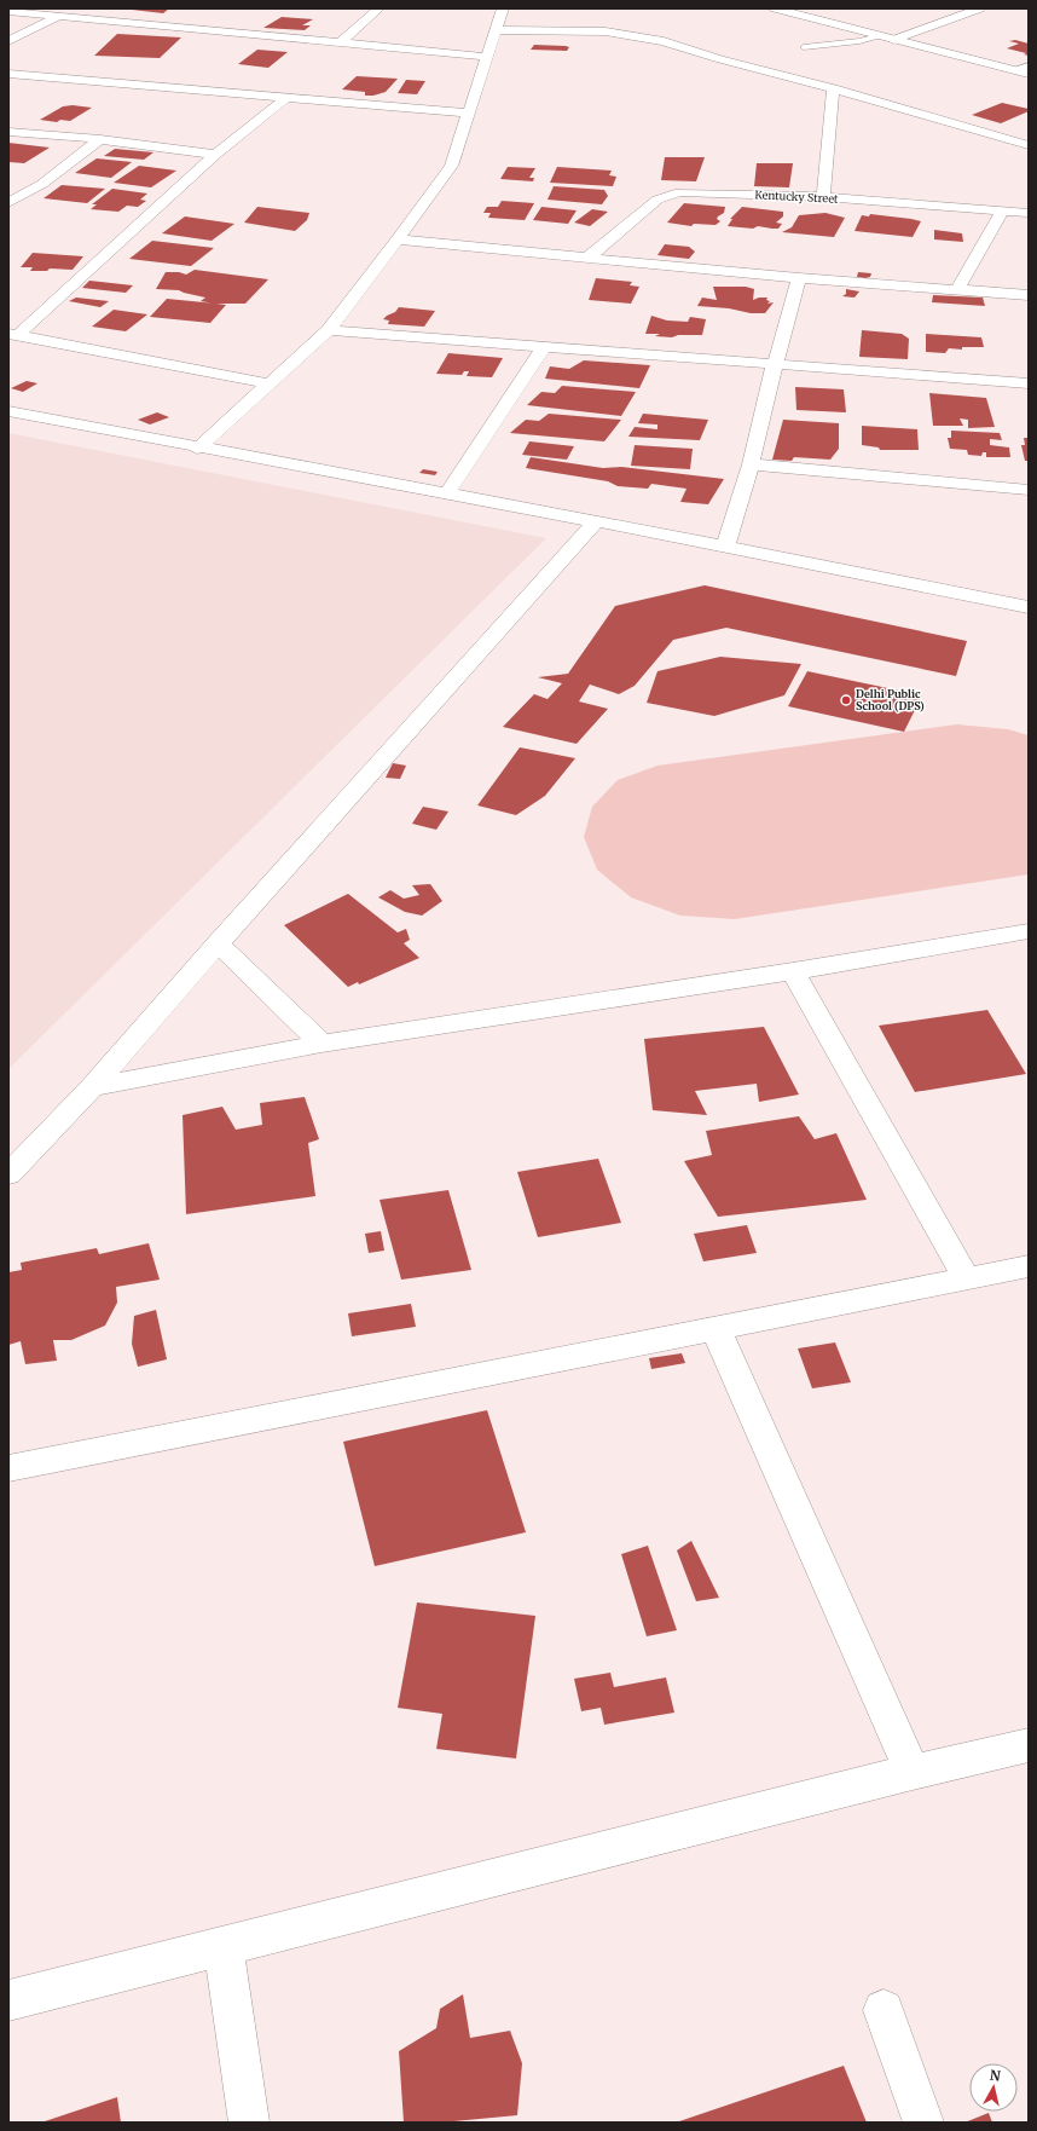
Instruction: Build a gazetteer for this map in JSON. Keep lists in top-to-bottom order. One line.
{"streets":{"street":["Kentucky Street"]},"places":["Delhi Public School (DPS)"],"north":"top"}
